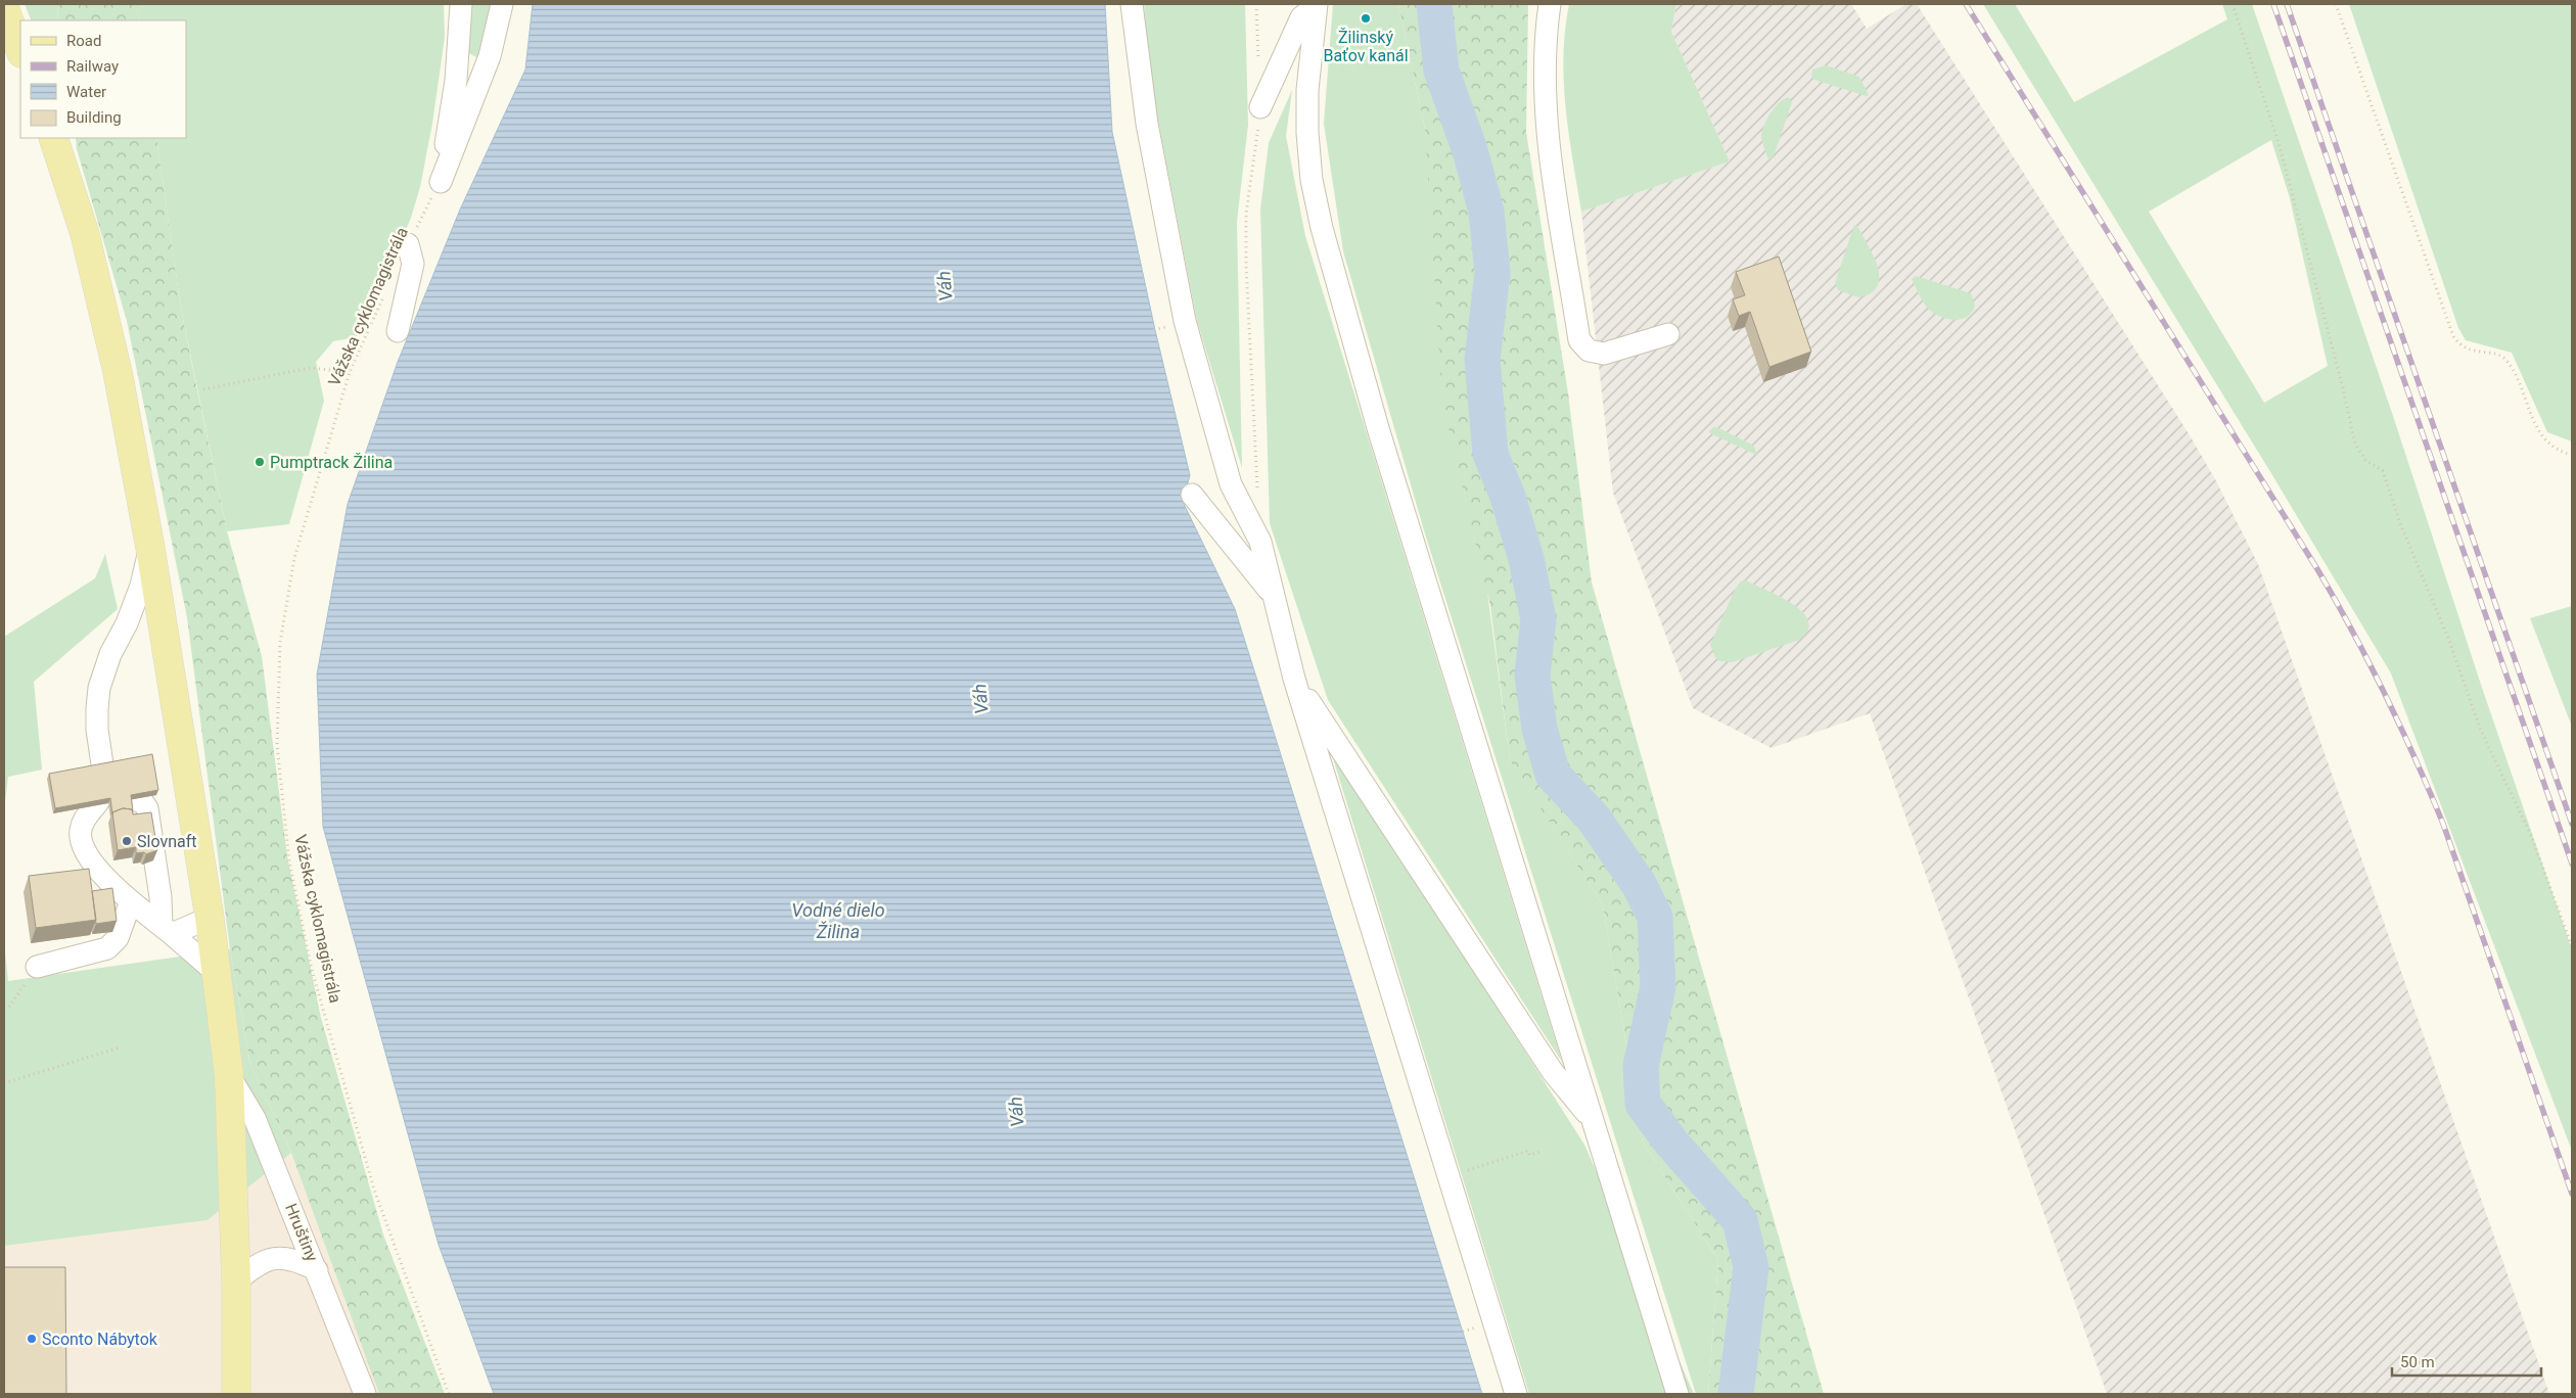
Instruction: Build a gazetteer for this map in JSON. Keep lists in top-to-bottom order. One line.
{"streets":{"street":["Hruštiny"],"path":["Vážska cyklomagistrála"]},"water":["Váh","Vodné dielo Žilina"],"places":["Žilinský Baťov kanál","Pumptrack Žilina","Slovnaft","Sconto Nábytok"],"legend":["Road","Railway","Water","Building"],"scale_bar":"50 m"}
